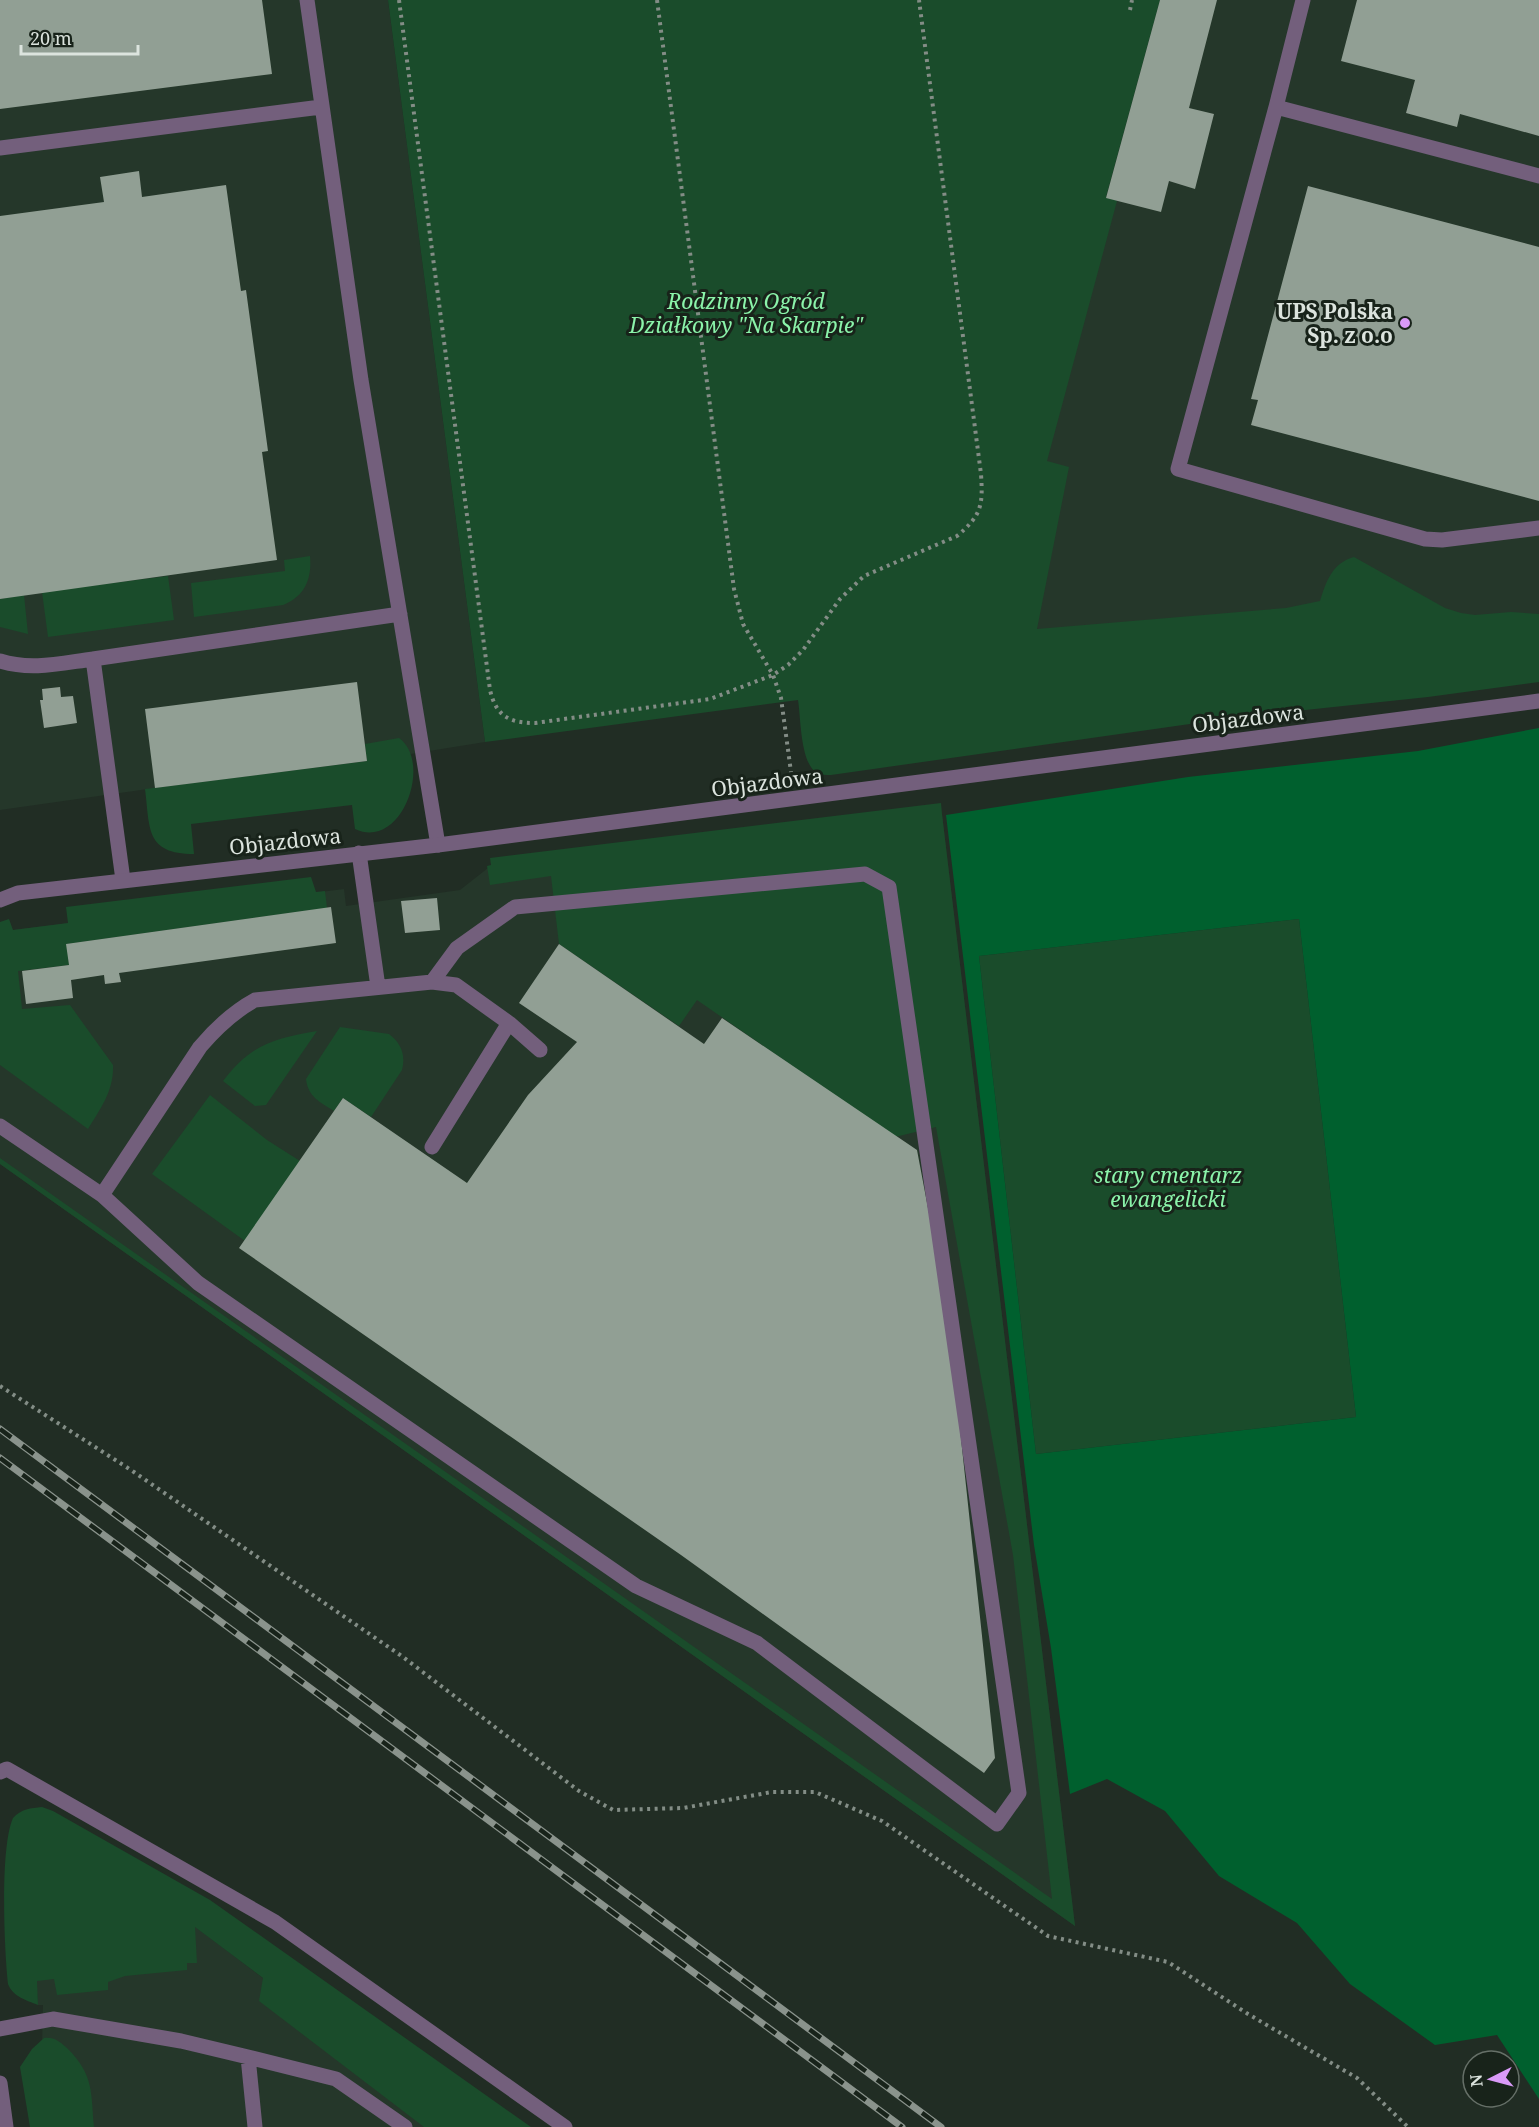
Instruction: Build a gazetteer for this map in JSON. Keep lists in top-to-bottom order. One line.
{"streets":{"street":["Objazdowa"]},"parks":["Rodzinny Ogród Działkowy \"Na Skarpie\"","stary cmentarz ewangelicki"],"places":["UPS Polska Sp. z o.o"],"scale_bar":"20 m","north":"left"}
